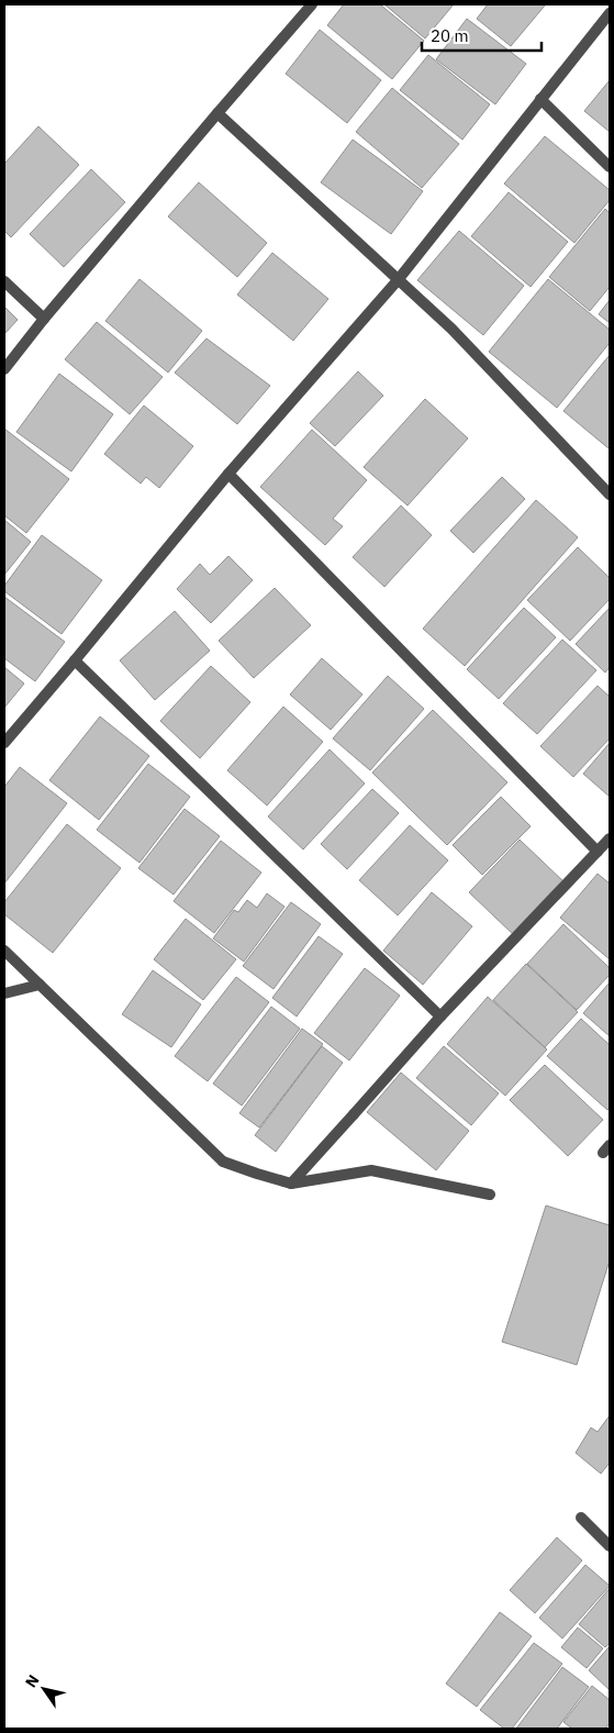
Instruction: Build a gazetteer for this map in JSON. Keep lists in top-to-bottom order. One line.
{"scale_bar":"20 m","north":"top left"}
